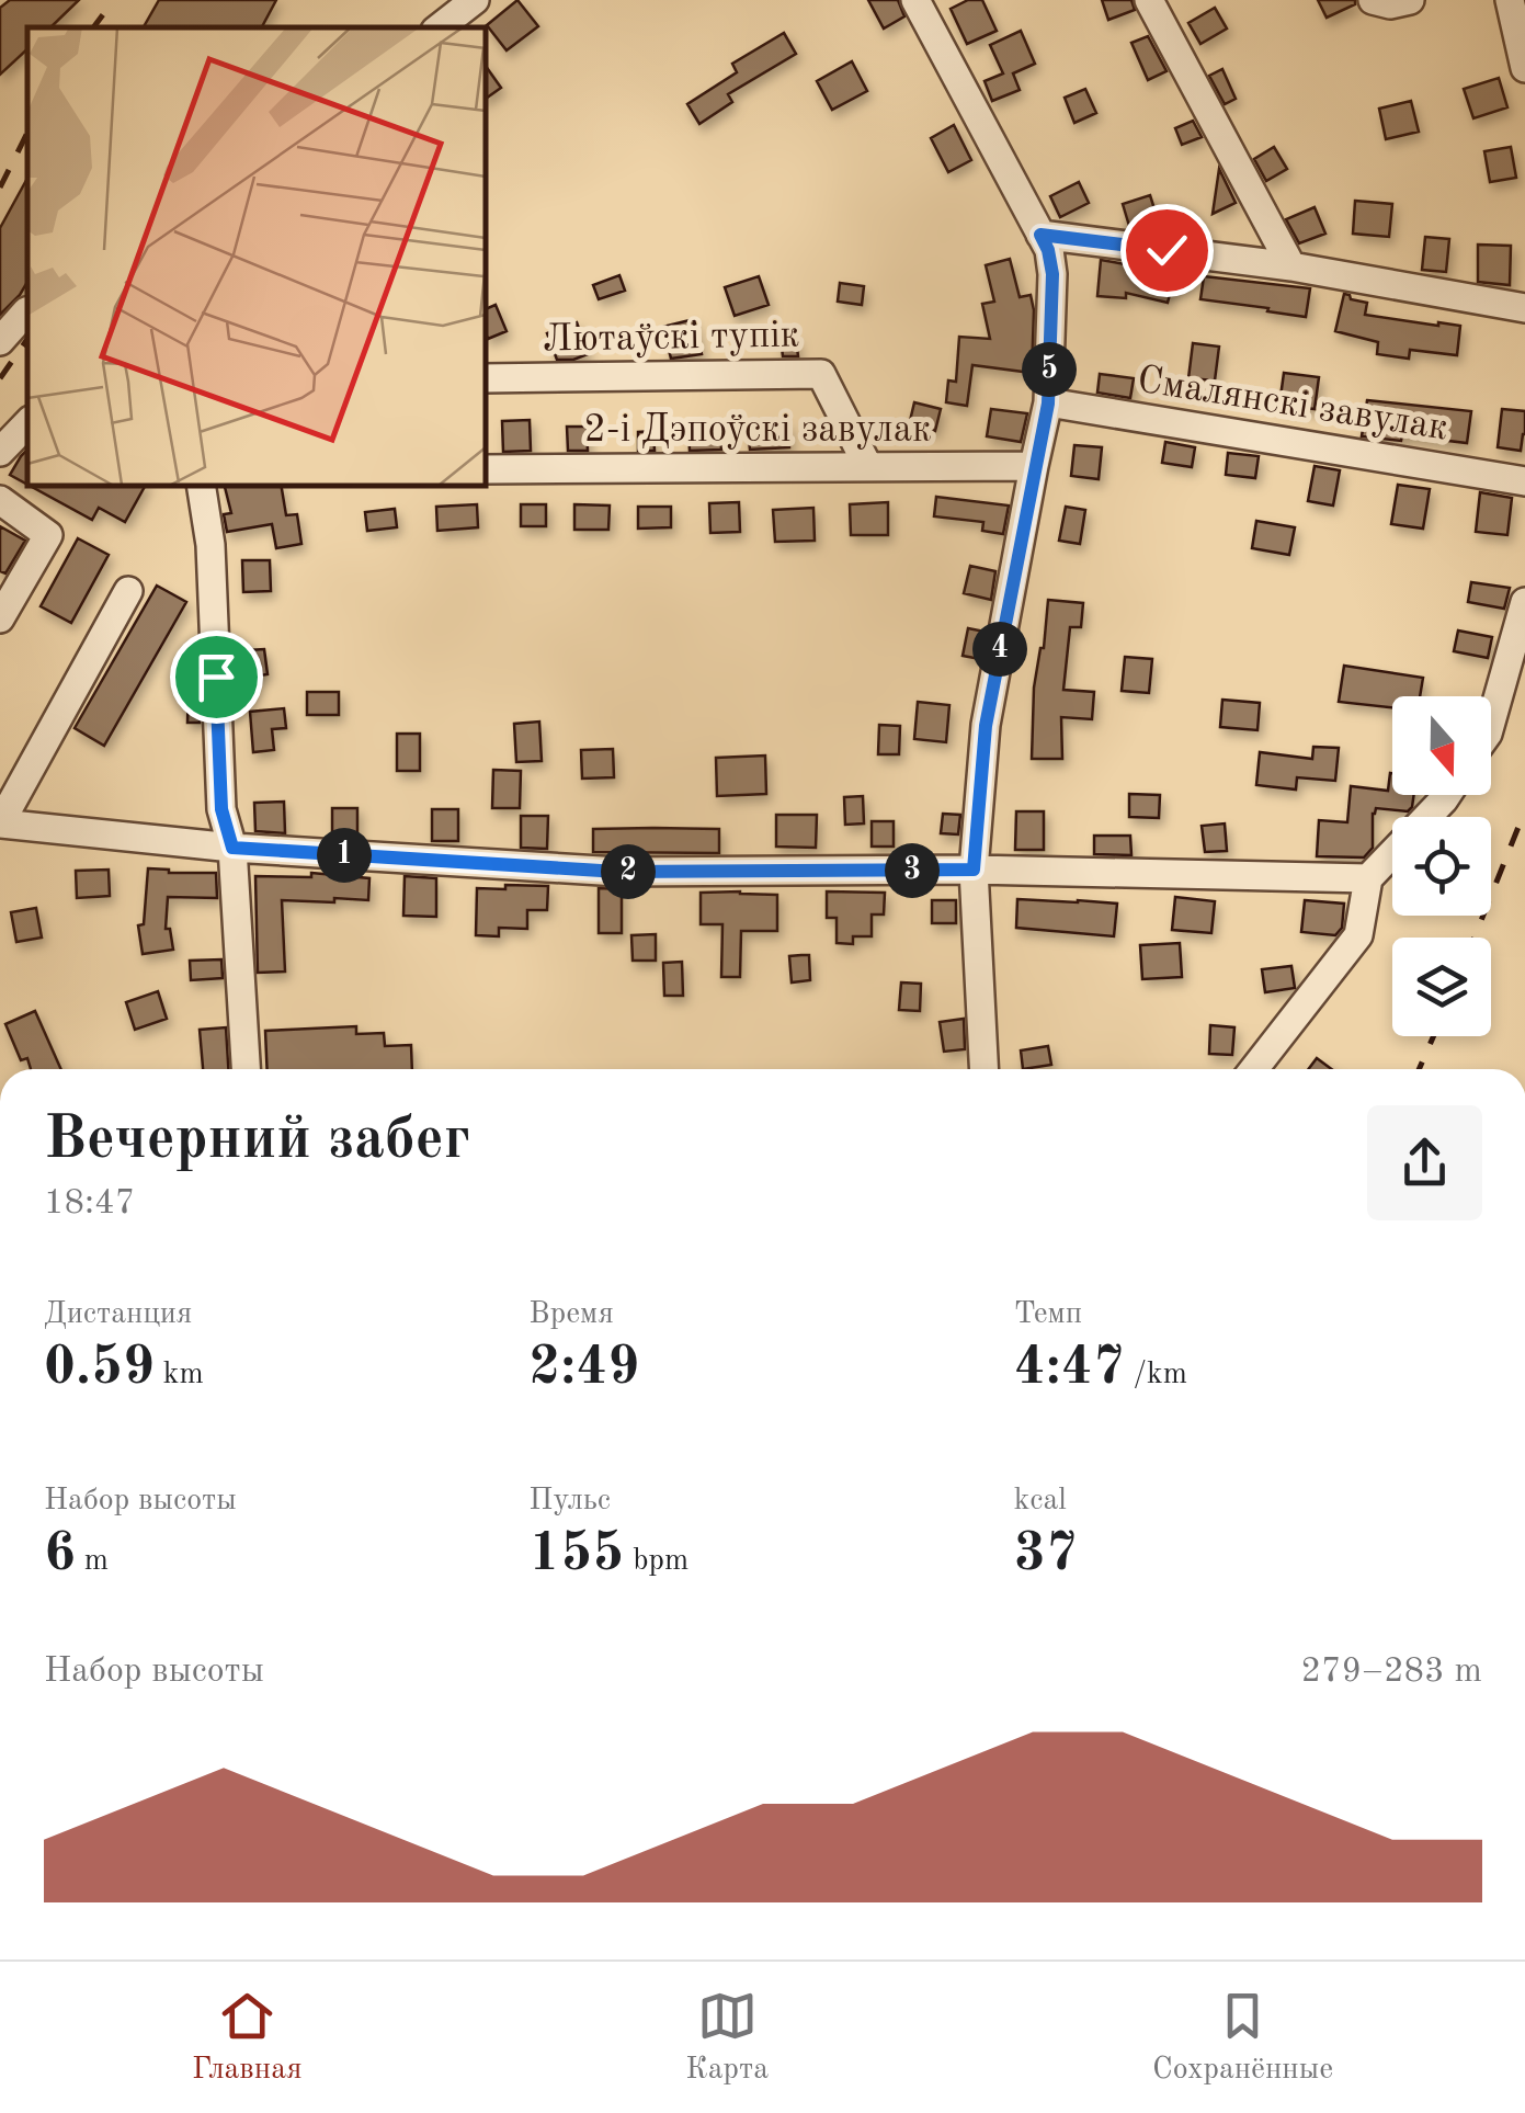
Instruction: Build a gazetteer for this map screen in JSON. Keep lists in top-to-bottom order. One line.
{"streets":{"street":["Лютаўскі тупік","Смалянскі завулак","2-і Дэпоўскі завулак"]},"crossings":[["Лютаўскі тупік","2-і Дэпоўскі завулак"]],"north":"bottom","page":{"pins":["5","4","1","3","2"],"heading":["Вечерний забег","18:47"],"stats":[["Дистанция","0.59 km"],["Время","2:49"],["Темп","4:47 /km"],["Набор высоты","6 m"],["Пульс","155 bpm"],["kcal","37"]],"chart":["Набор высоты","279–283 m"],"tabs":["Главная","Карта","Сохранённые"]}}
